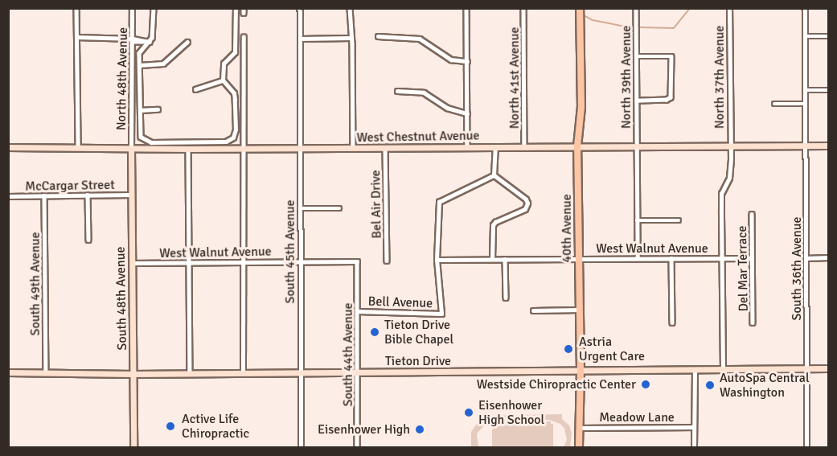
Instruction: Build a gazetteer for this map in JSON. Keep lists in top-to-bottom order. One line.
{"streets":{"main road":["40th Avenue"],"street":["North 39th Avenue","North 37th Avenue","North 41st Avenue","North 48th Avenue","West Chestnut Avenue","McCargar Street","Bel Air Drive","West Walnut Avenue","South 45th Avenue","Del Mar Terrace","South 36th Avenue","South 49th Avenue","South 48th Avenue","Bell Avenue","South 44th Avenue","Tieton Drive","Meadow Lane"]},"crossings":[["North 39th Avenue","West Chestnut Avenue"],["North 39th Avenue","West Walnut Avenue"],["North 37th Avenue","West Chestnut Avenue"],["North 37th Avenue","West Walnut Avenue"],["North 37th Avenue","Tieton Drive"],["North 41st Avenue","West Chestnut Avenue"],["North 48th Avenue","West Chestnut Avenue"],["North 48th Avenue","South 48th Avenue"],["West Chestnut Avenue","Bel Air Drive"],["West Chestnut Avenue","40th Avenue"],["West Chestnut Avenue","South 45th Avenue"],["West Chestnut Avenue","South 36th Avenue"],["West Chestnut Avenue","South 48th Avenue"],["McCargar Street","South 49th Avenue"],["McCargar Street","South 48th Avenue"],["40th Avenue","West Walnut Avenue"],["40th Avenue","Tieton Drive"],["40th Avenue","Meadow Lane"],["West Walnut Avenue","South 45th Avenue"],["West Walnut Avenue","Del Mar Terrace"],["West Walnut Avenue","South 48th Avenue"],["West Walnut Avenue","Bell Avenue"],["West Walnut Avenue","South 44th Avenue"],["South 45th Avenue","Tieton Drive"],["South 36th Avenue","Tieton Drive"],["South 49th Avenue","Tieton Drive"],["South 48th Avenue","Tieton Drive"],["Bell Avenue","South 44th Avenue"],["South 44th Avenue","Tieton Drive"]],"places":["Tieton Drive Bible Chapel","Astria Urgent Care","Westside Chiropractic Center","AutoSpa Central Washington","Eisenhower High School","Active Life Chiropractic","Eisenhower High"]}
